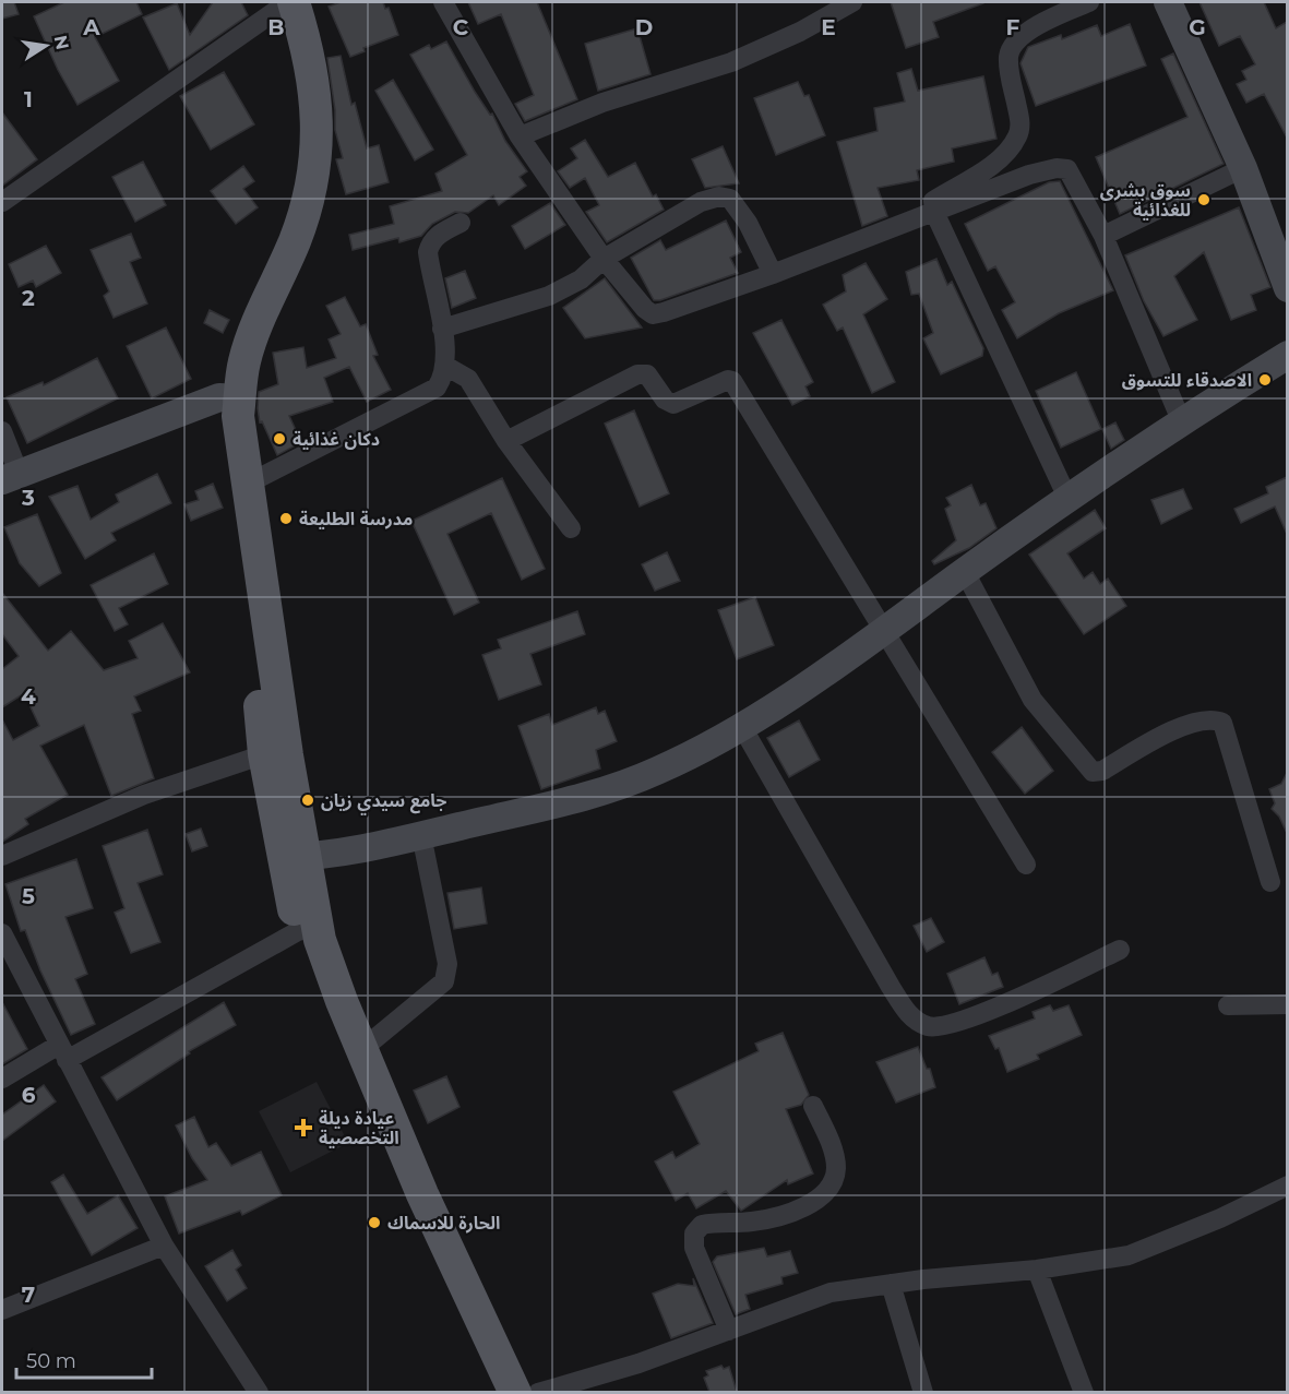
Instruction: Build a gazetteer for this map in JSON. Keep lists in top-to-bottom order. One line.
{"places":{"other":["سوق بشرى للغذائية","الاصدقاء للتسوق","دكان غذائية","مدرسة الطليعة","جامع سيدي زيان","الحارة للاسماك"],"health":["عيادة ديلة التخصصية"]},"scale_bar":"50 m","north":"right","grid":{"columns":["A","B","C","D","E","F","G"],"rows":["1","2","3","4","5","6","7"]}}
